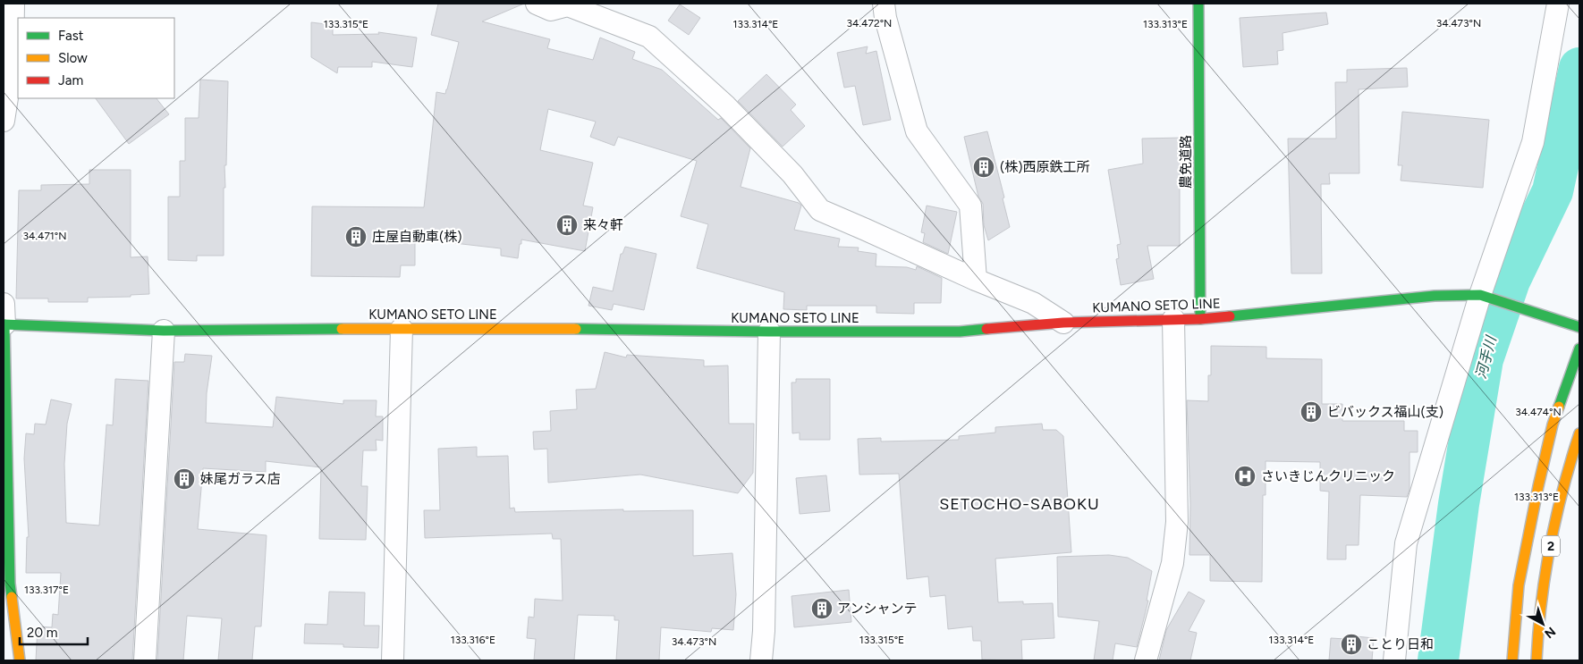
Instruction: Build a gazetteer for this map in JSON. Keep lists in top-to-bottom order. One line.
{"streets":{"main road":["農免道路","KUMANO SETO LINE","2"]},"crossings":[["農免道路","KUMANO SETO LINE"]],"districts":["SETOCHO-SABOKU"],"water":["河手川"],"places":{"building":["(株)西原鉄工所","来々軒","庄屋自動車(株)","ビバックス福山(支)","妹尾ガラス店","アンシャンテ","ことり日和"],"hospital":["さいきじんクリニック"]},"legend":["Fast","Slow","Jam"],"scale_bar":"20 m","north":"bottom right","coordinates":["34.472°N","34.473°N","133.315°E","133.314°E","133.313°E","34.471°N","34.474°N","133.317°E","133.316°E"]}
